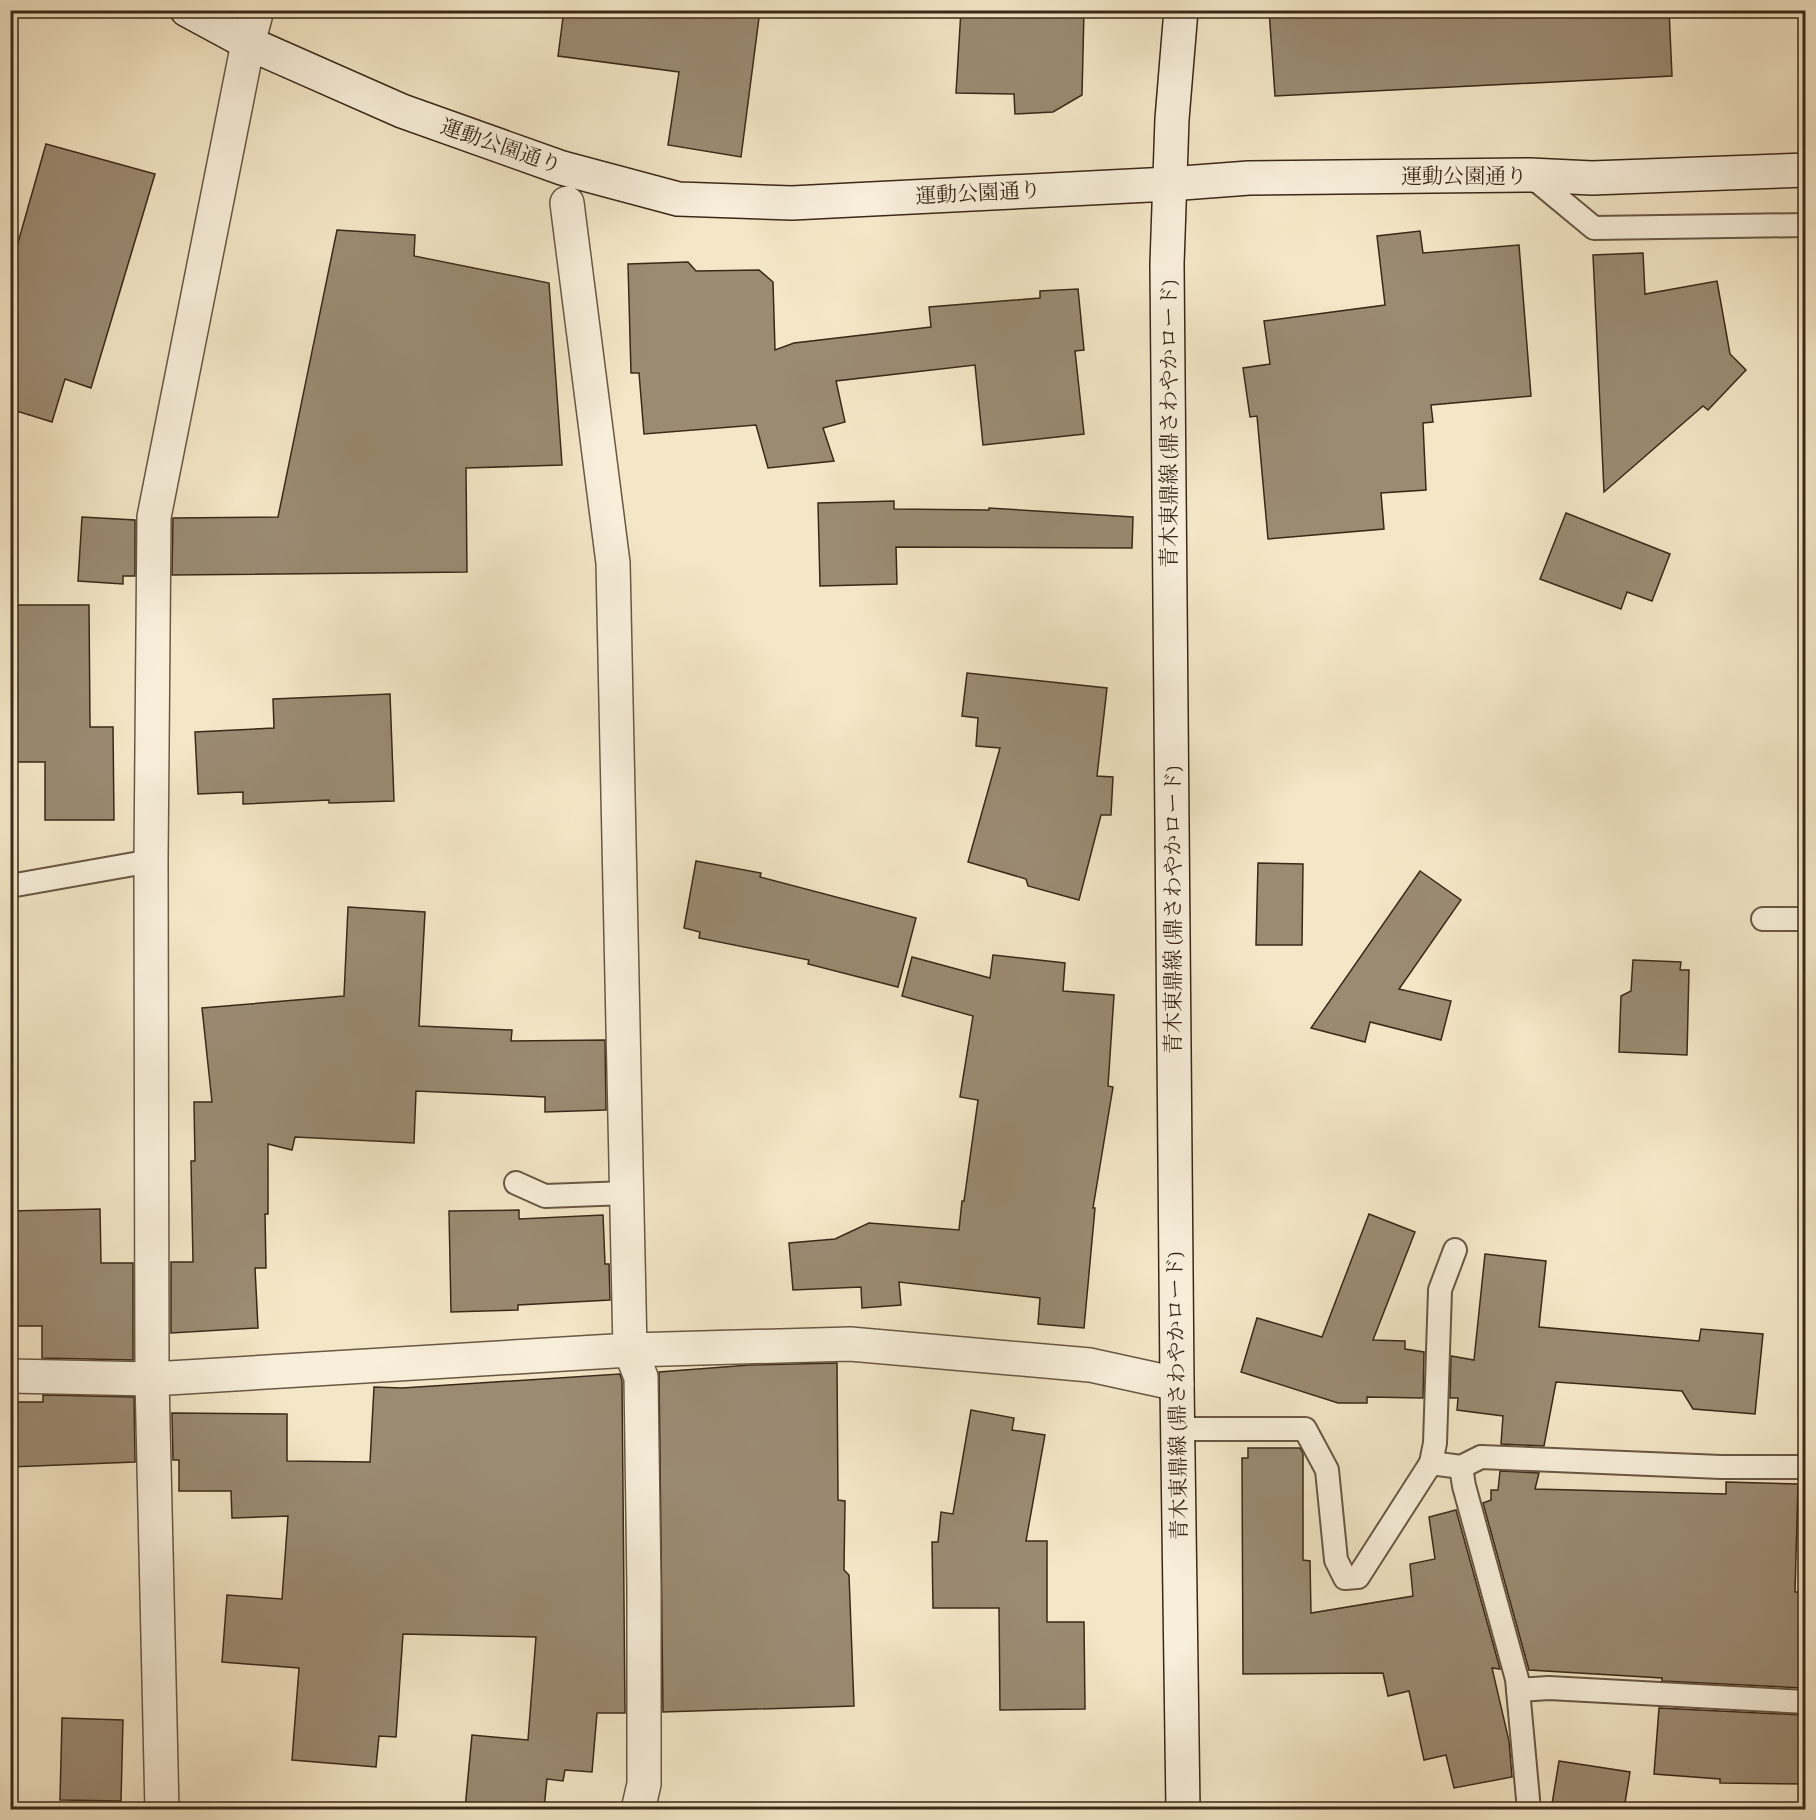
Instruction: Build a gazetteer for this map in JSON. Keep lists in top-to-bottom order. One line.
{"streets":{"street":["運動公園通り","青木東鼎線 (鼎さわやかロード)"]},"crossings":[["運動公園通り","青木東鼎線 (鼎さわやかロード)"]]}
